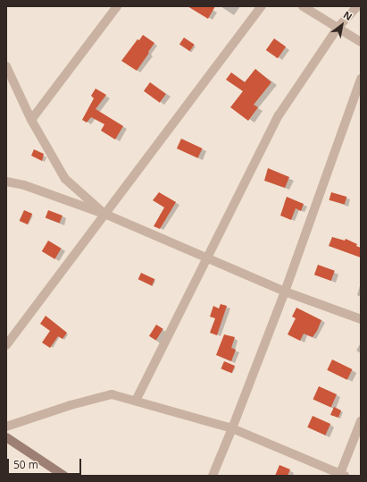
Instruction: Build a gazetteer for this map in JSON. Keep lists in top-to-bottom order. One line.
{"scale_bar":"50 m","north":"top right"}
